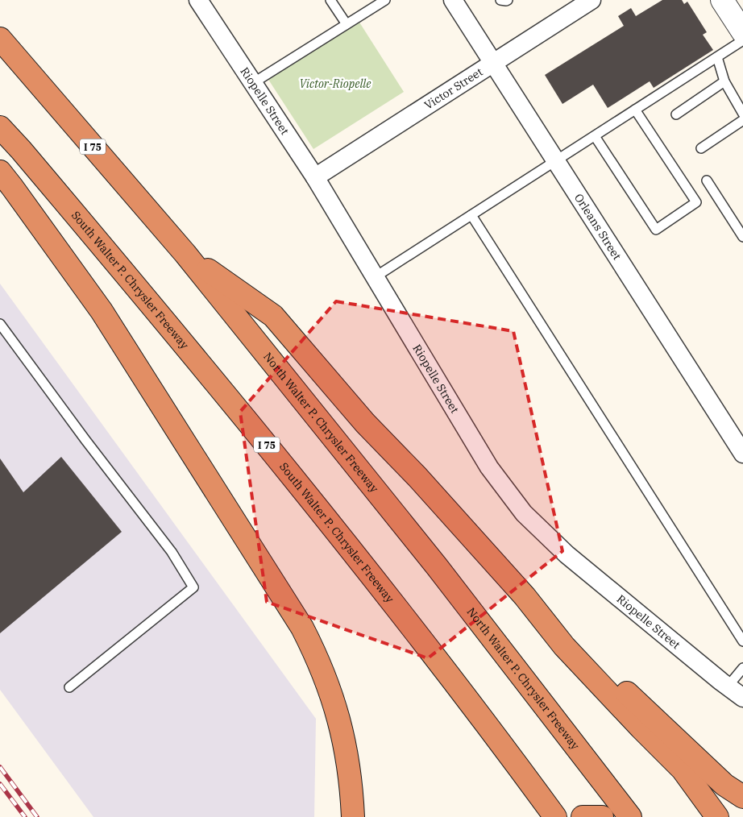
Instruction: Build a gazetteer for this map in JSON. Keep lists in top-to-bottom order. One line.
{"streets":{"highway":["I 75","South Walter P. Chrysler Freeway","North Walter P. Chrysler Freeway"],"street":["Victor Street","Riopelle Street","Orleans Street"]},"crossings":[["Victor Street","Riopelle Street"],["Victor Street","Orleans Street"]],"parks":["Victor-Riopelle"]}
